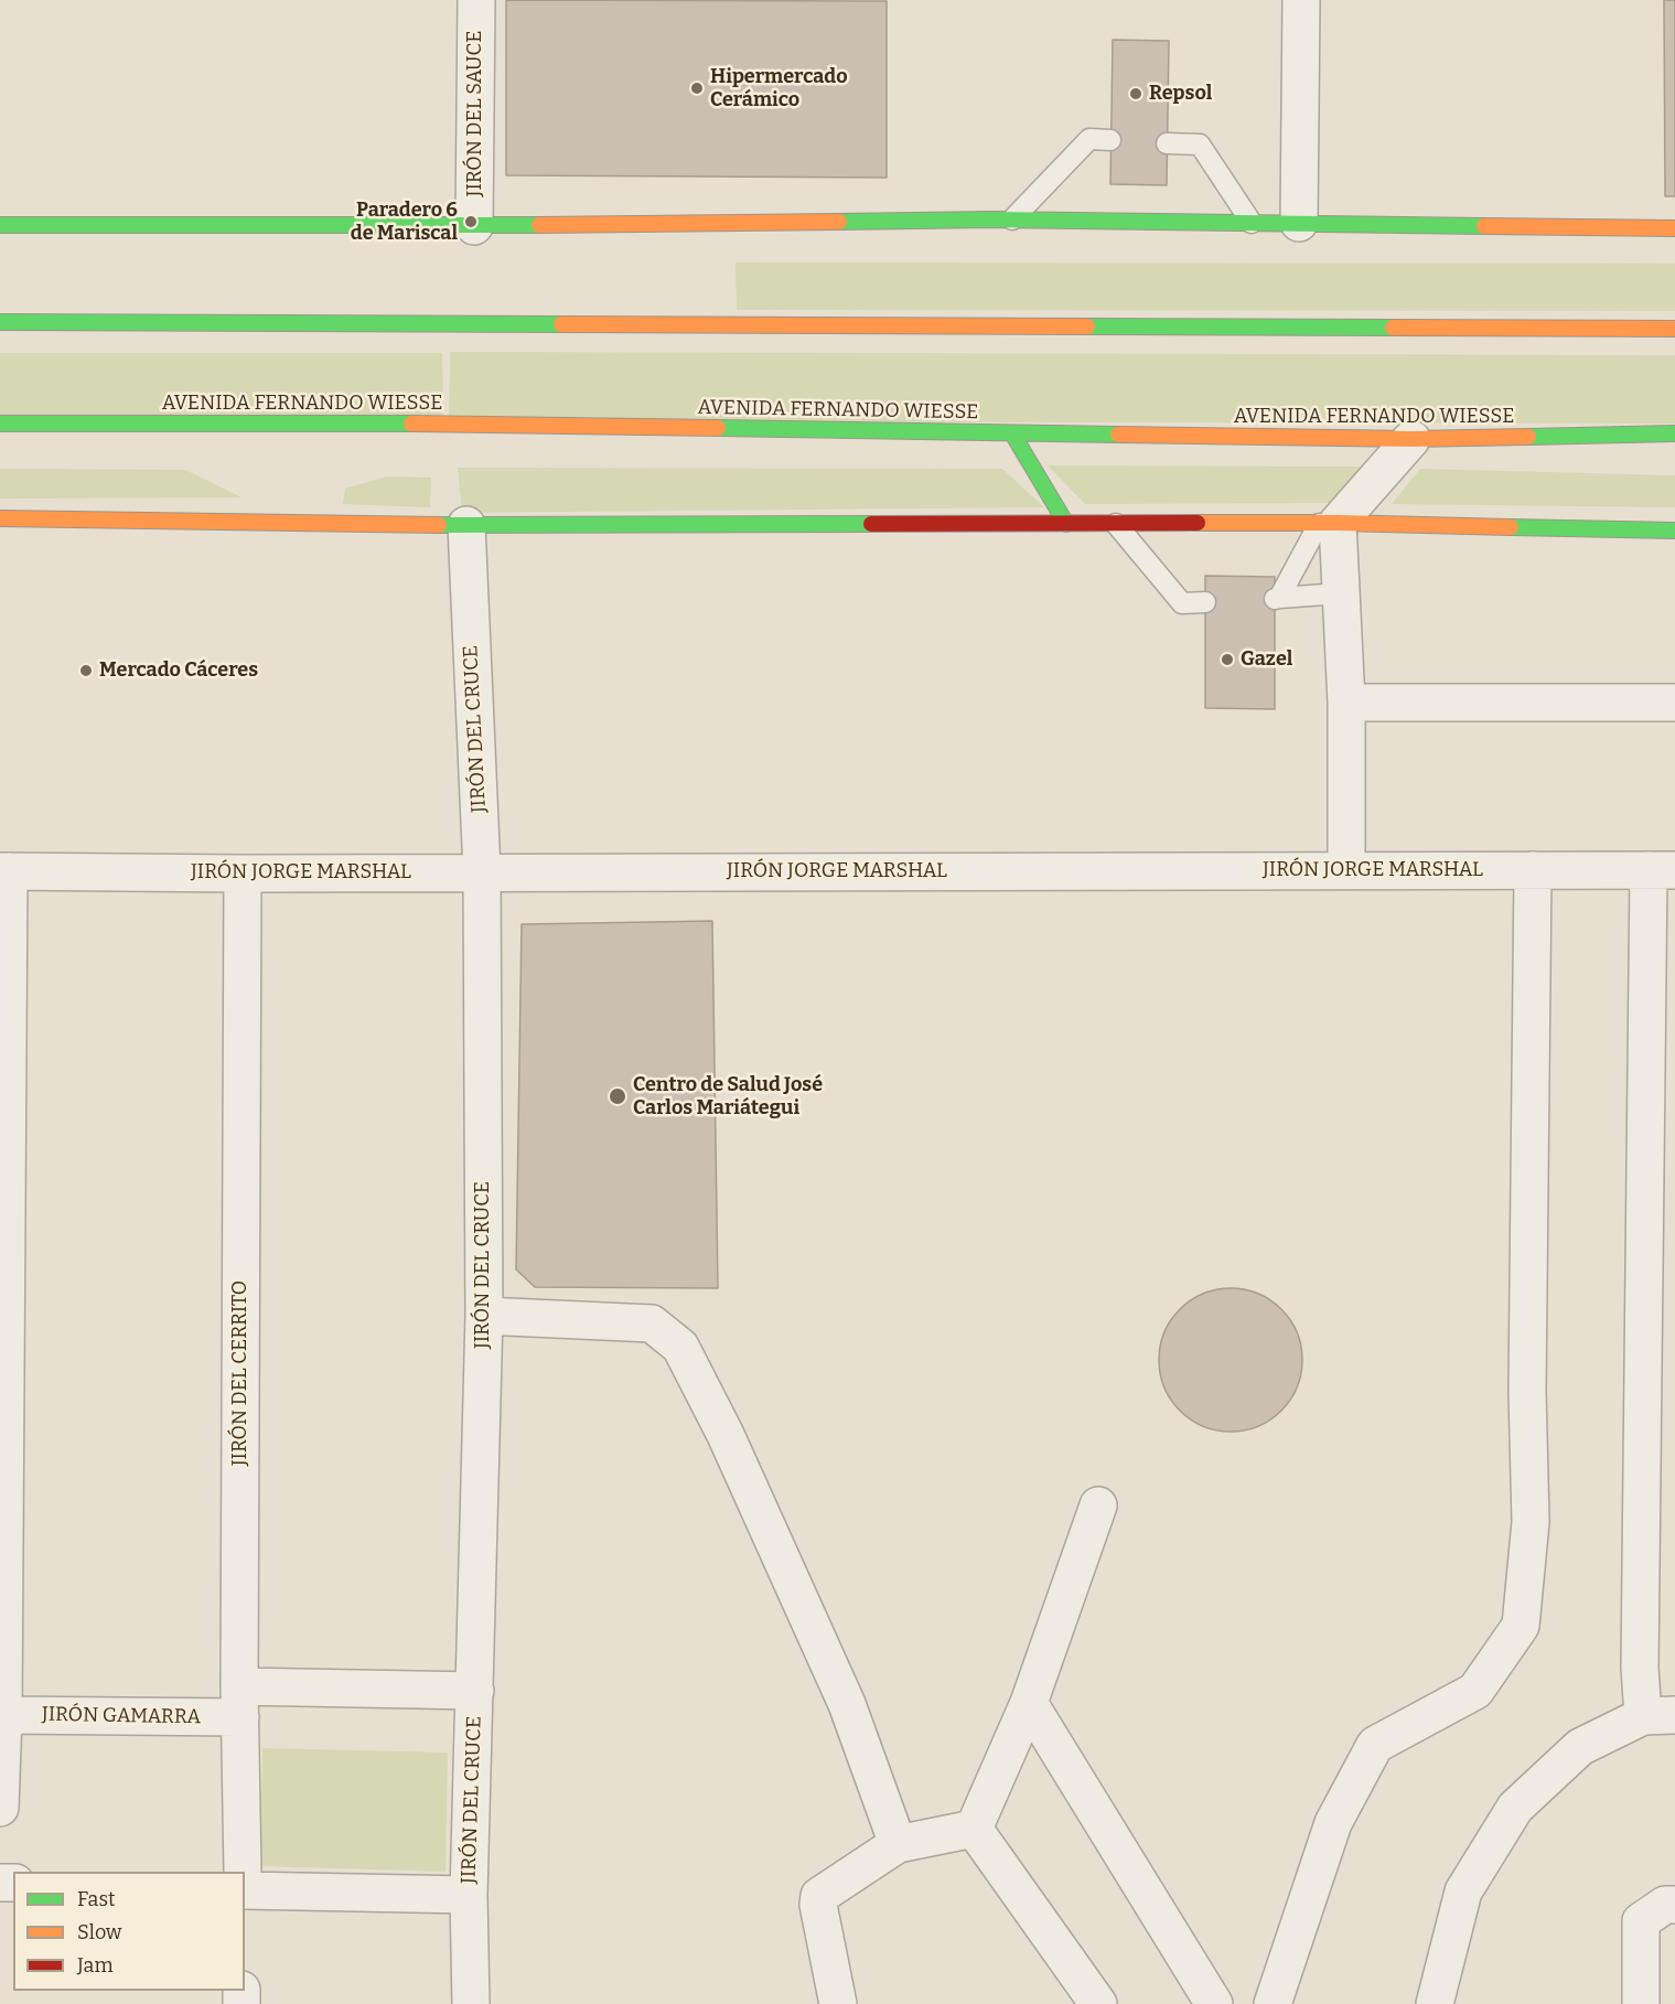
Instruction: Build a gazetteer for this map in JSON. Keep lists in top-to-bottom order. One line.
{"streets":{"main road":["AVENIDA FERNANDO WIESSE"],"street":["JIRÓN DEL SAUCE","JIRÓN DEL CRUCE","JIRÓN JORGE MARSHAL","JIRÓN DEL CERRITO","JIRÓN GAMARRA"]},"crossings":[["JIRÓN DEL CRUCE","JIRÓN JORGE MARSHAL"],["JIRÓN DEL CRUCE","JIRÓN GAMARRA"],["JIRÓN JORGE MARSHAL","JIRÓN DEL CERRITO"],["JIRÓN DEL CERRITO","JIRÓN GAMARRA"]],"places":["Hipermercado Cerámico","Repsol","Paradero 6 de Mariscal","Gazel","Mercado Cáceres","Centro de Salud José Carlos Mariátegui"],"legend":["Fast","Slow","Jam"]}
